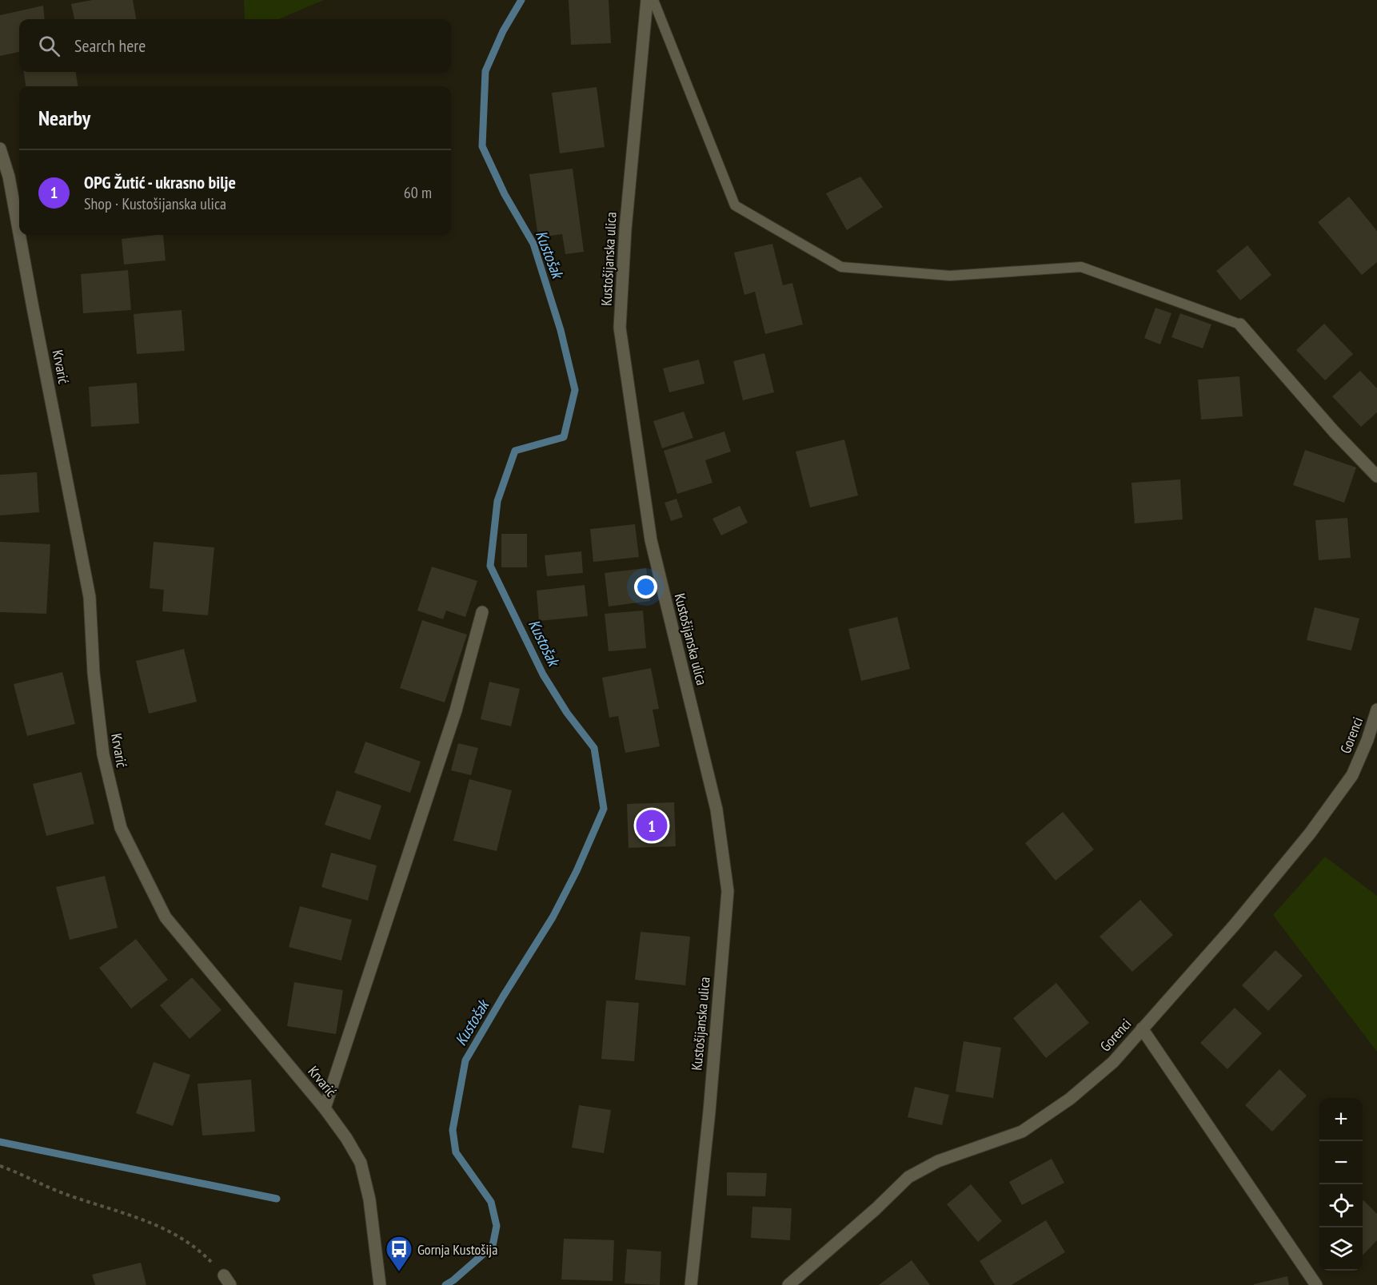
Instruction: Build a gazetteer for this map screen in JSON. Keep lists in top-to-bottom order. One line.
{"streets":{"street":["Kustošijanska ulica","Krvarić","Gorenci"]},"water":["Kustošak"],"places":{"bus stop":["Gornja Kustošija"]},"page":{"search":"Search here","heading":"Nearby","list":[{"mark":"1","name":"OPG Žutić - ukrasno bilje","note":"Shop · Kustošijanska ulica","value":"60 m"}],"pins":"1","map_buttons":["+","−"]}}
